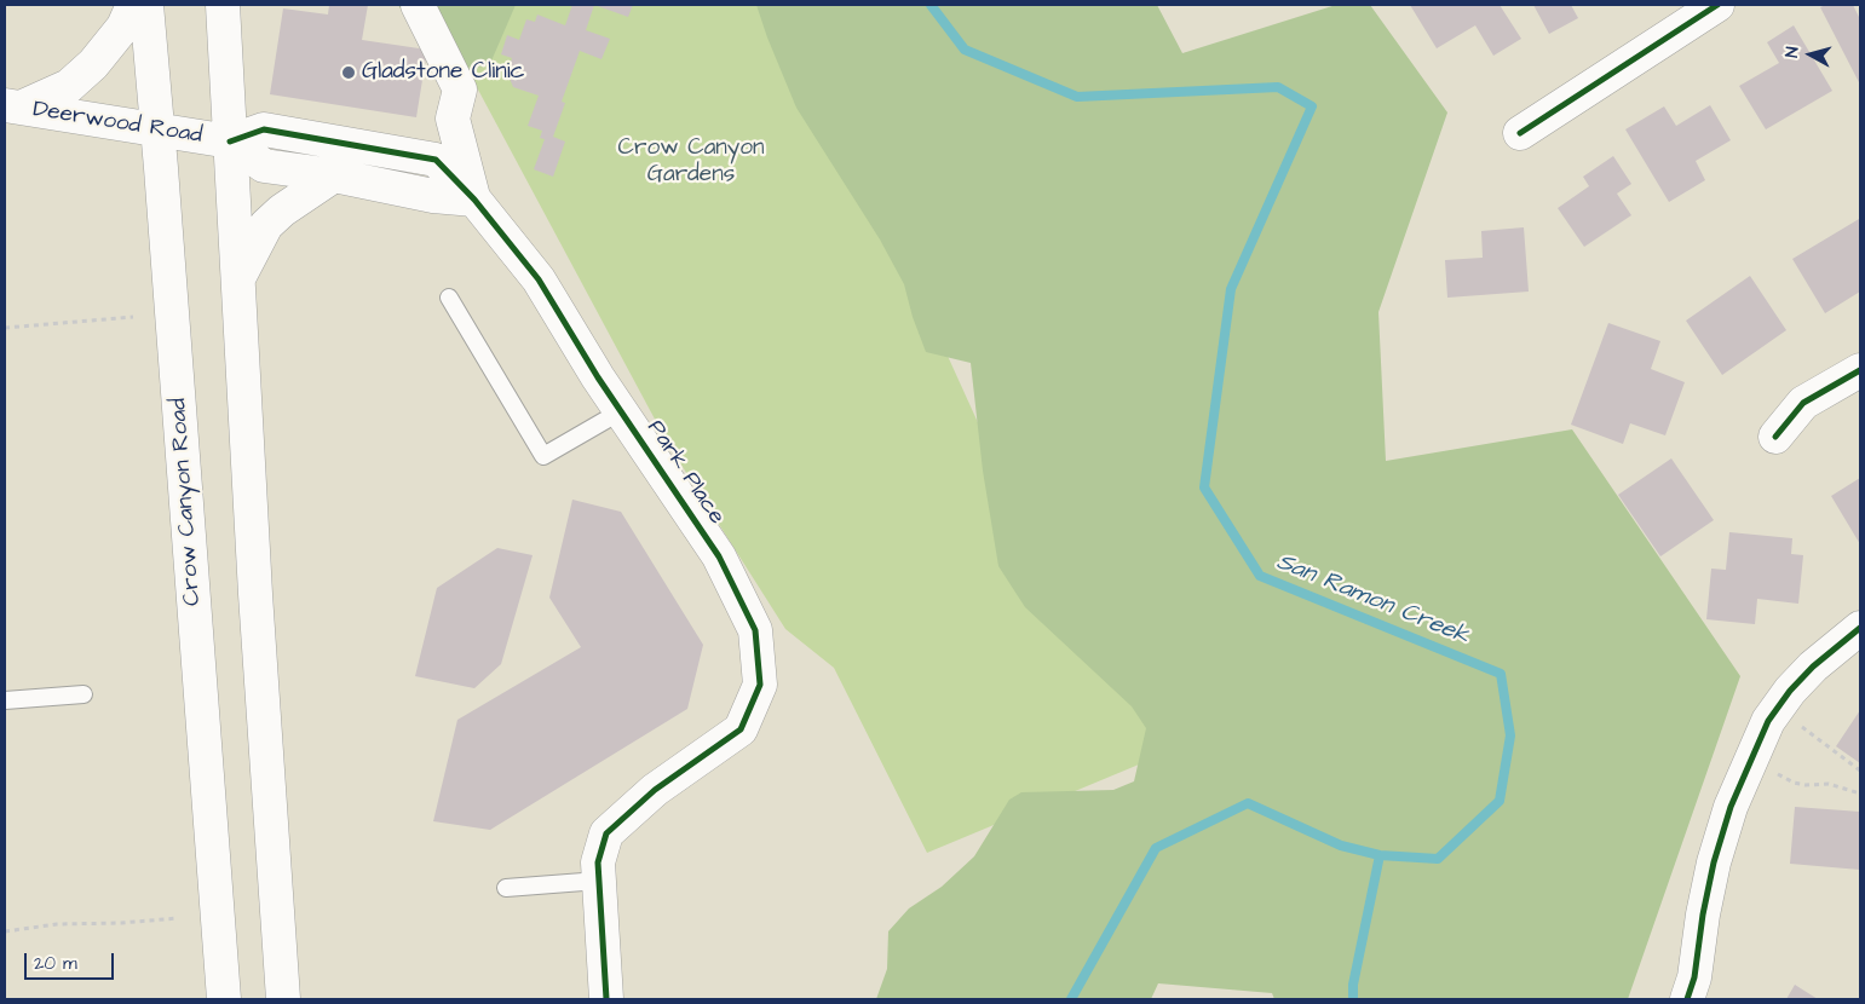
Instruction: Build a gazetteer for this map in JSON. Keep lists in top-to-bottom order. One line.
{"streets":{"street":["Deerwood Road","Park Place","Crow Canyon Road"]},"crossings":[["Deerwood Road","Park Place"],["Deerwood Road","Crow Canyon Road"]],"water":["San Ramon Creek"],"parks":["Crow Canyon Gardens"],"places":["Gladstone Clinic"],"scale_bar":"20 m","north":"left"}
